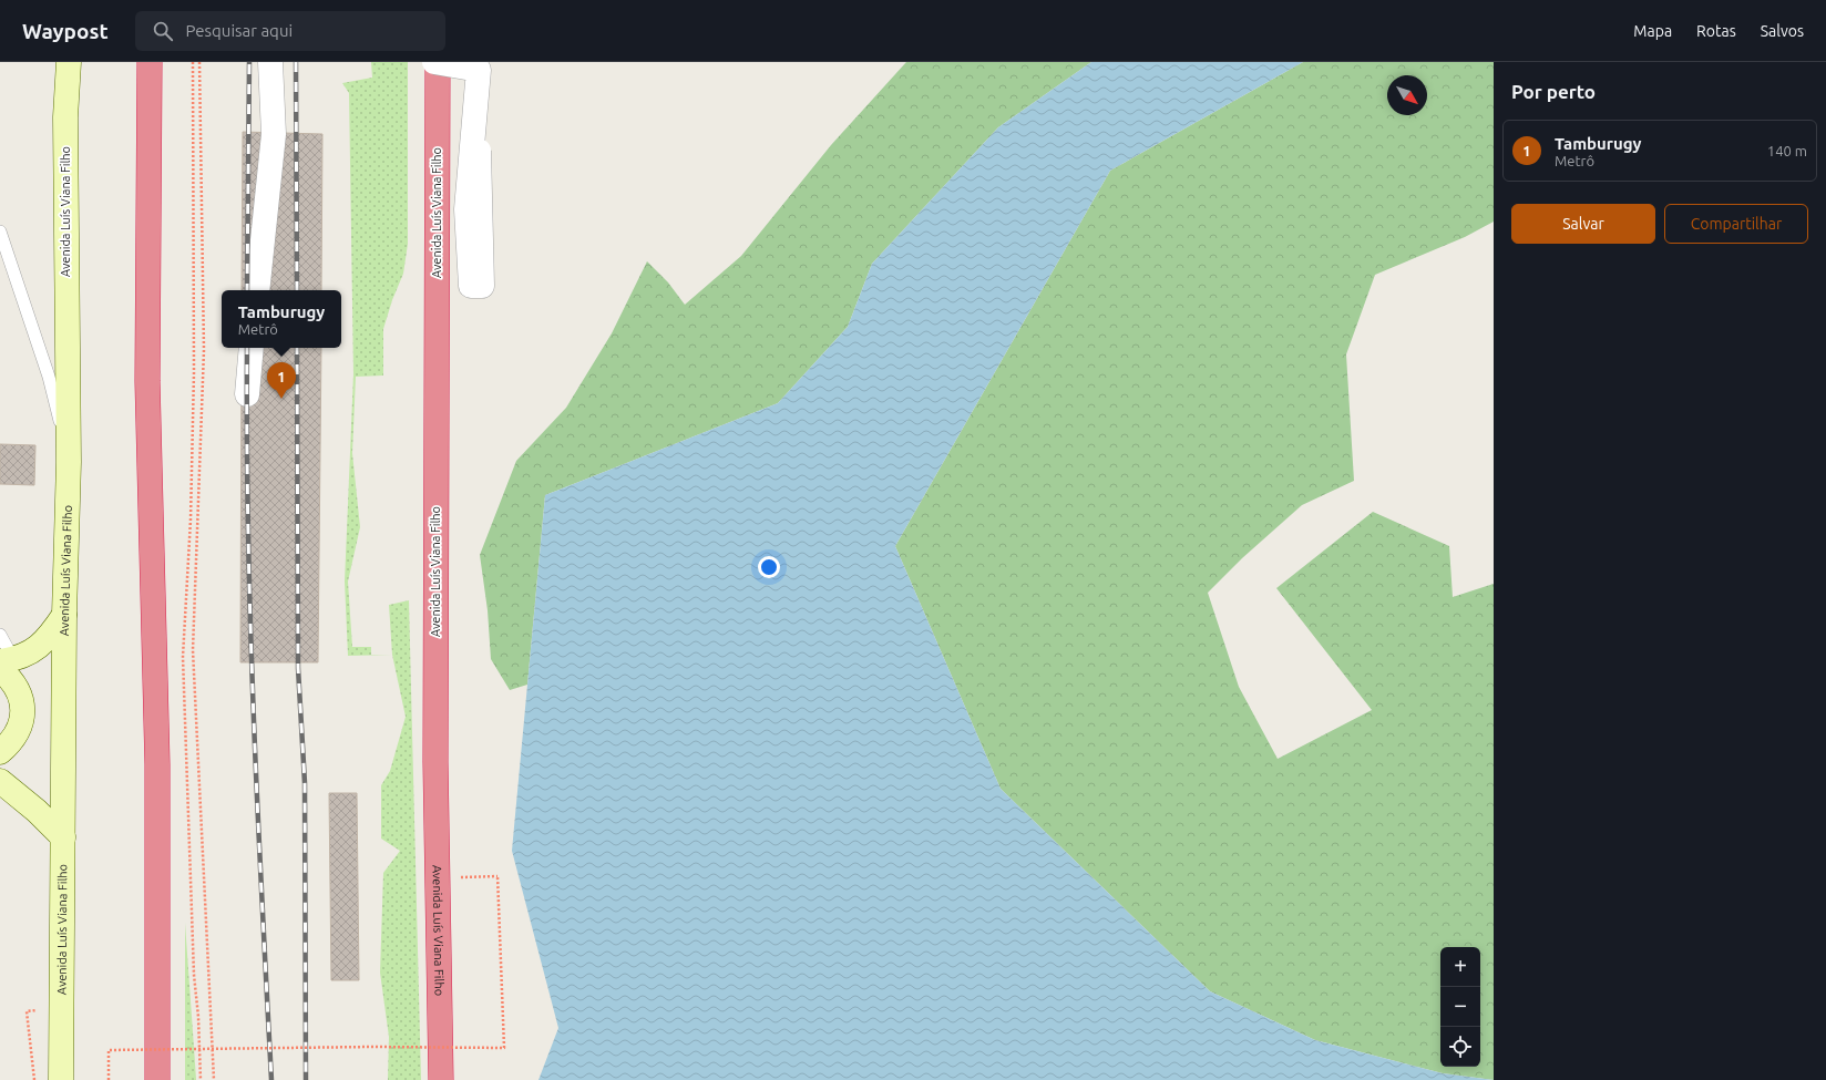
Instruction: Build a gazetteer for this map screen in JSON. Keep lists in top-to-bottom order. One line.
{"streets":{"highway":["Avenida Luís Viana Filho"]},"north":"bottom right","page":{"header":"Waypost","search":"Pesquisar aqui","nav":["Mapa","Rotas","Salvos"],"heading":"Por perto","list":[{"mark":"1","name":"Tamburugy","note":"Metrô","value":"140 m"}],"buttons":["Salvar","Compartilhar"],"popup":["Tamburugy","Metrô"],"pins":"1","map_buttons":["+","−"]}}
